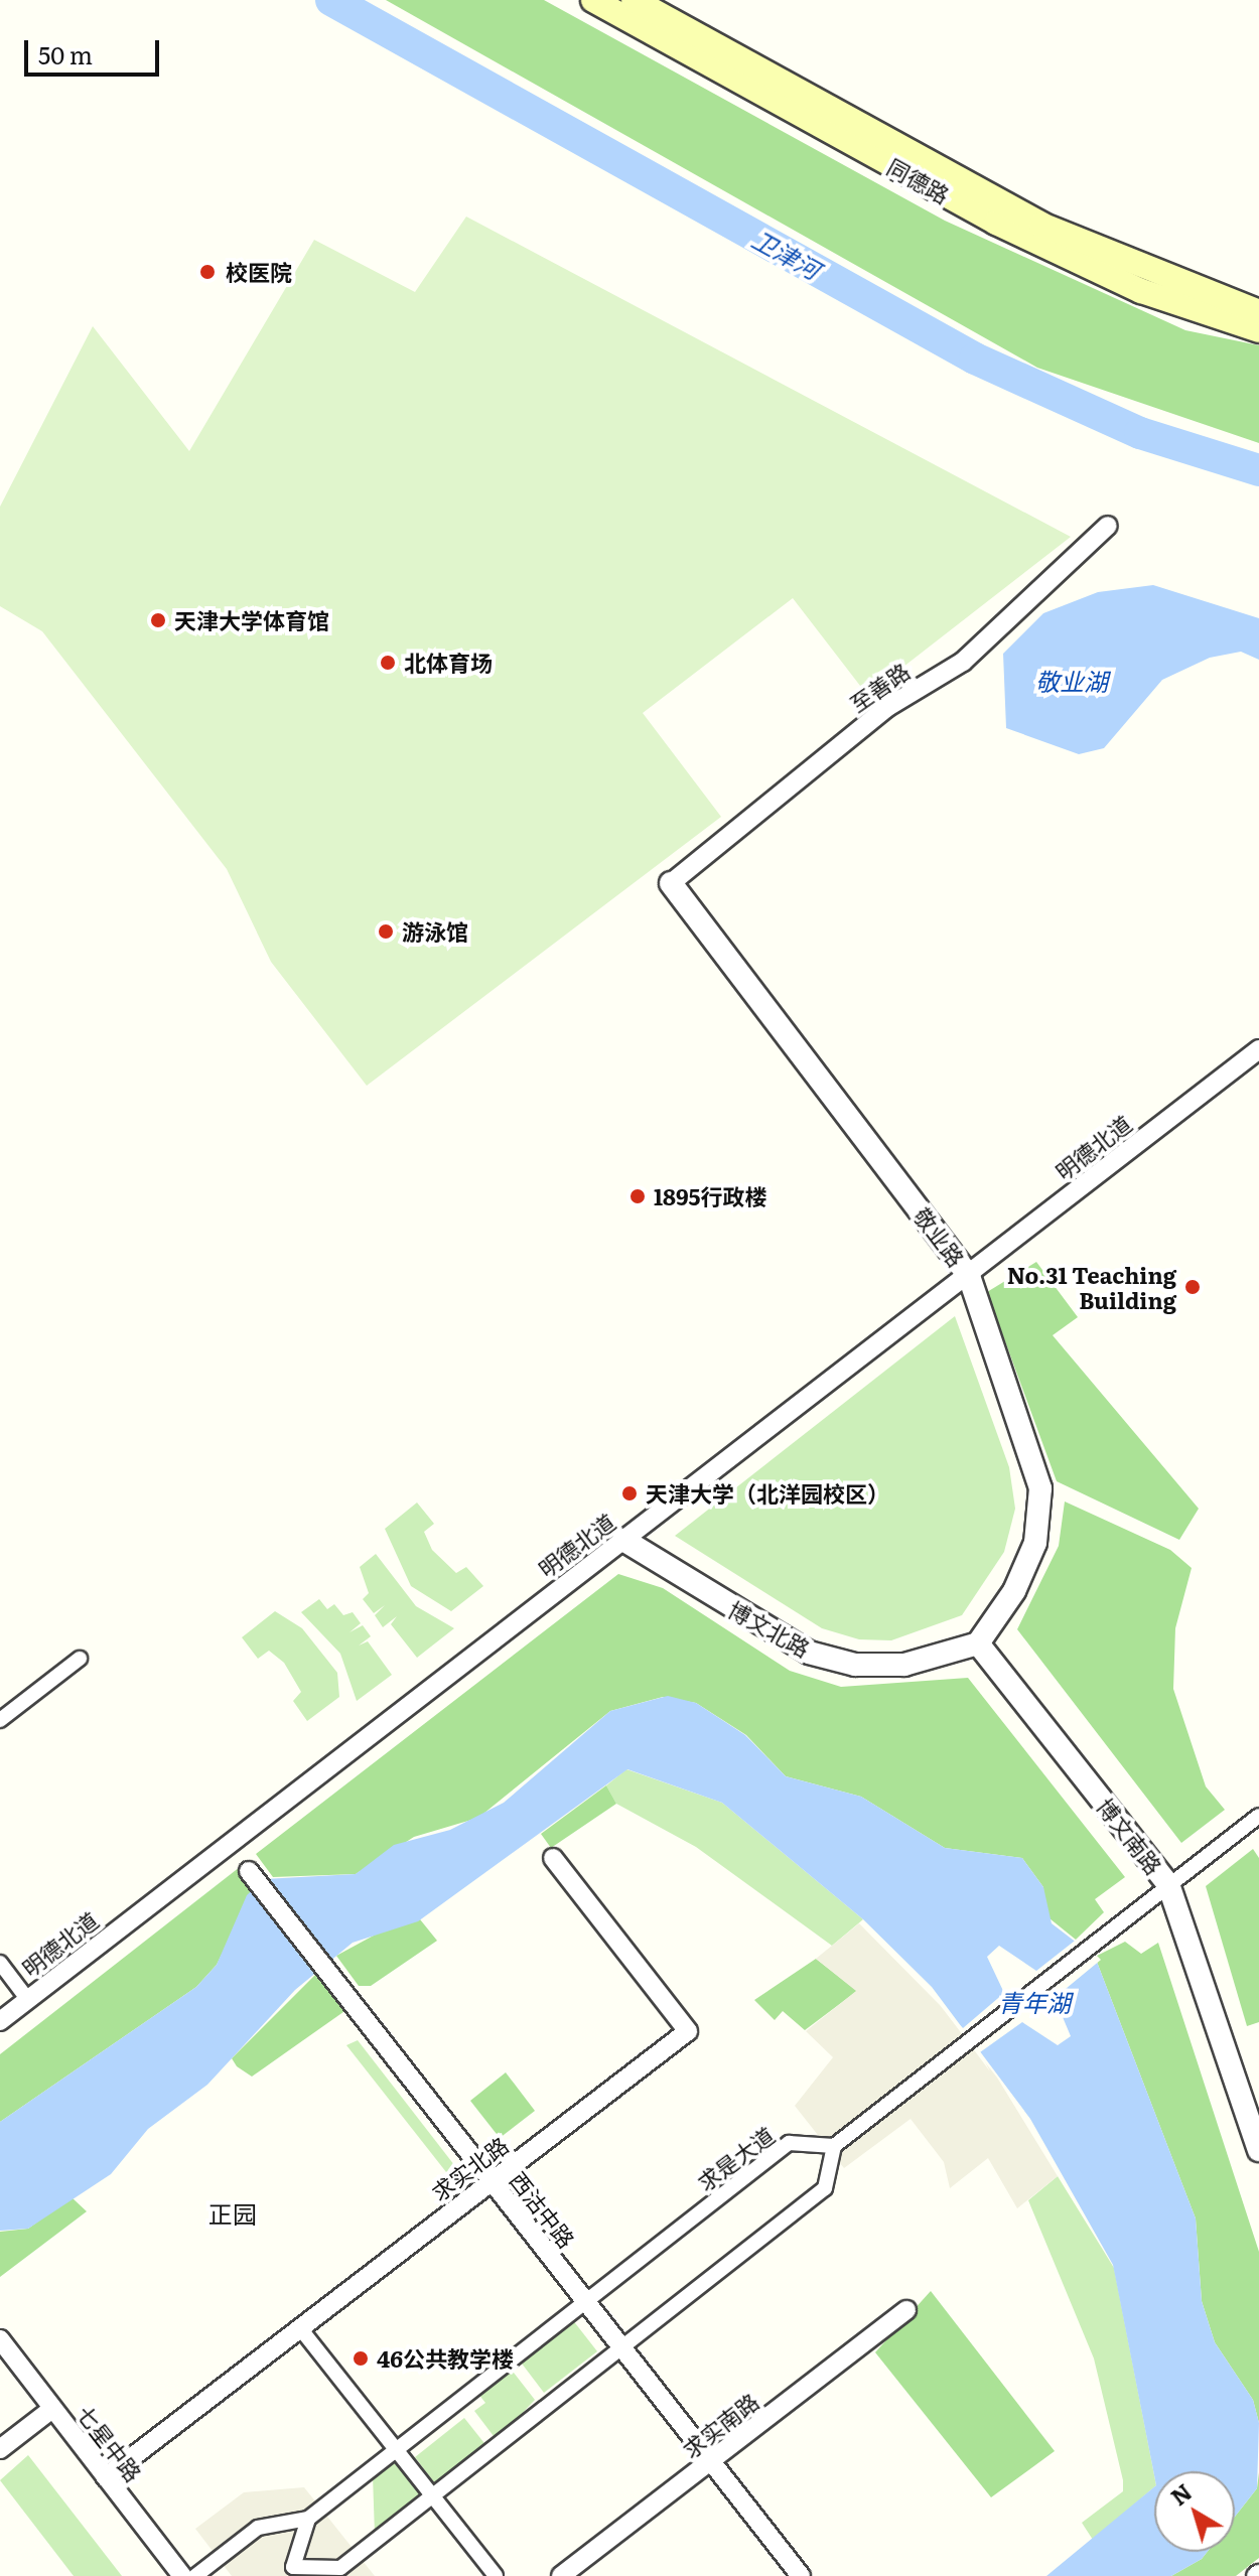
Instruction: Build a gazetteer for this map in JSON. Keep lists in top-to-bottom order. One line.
{"streets":{"main road":["同德路"],"street":["至善路","明德北道","敬业路","博文北路","博文南路","求是大道","求实北路","西沽中路","求实南路","七星中路"]},"crossings":[["至善路","敬业路"],["明德北道","敬业路"],["明德北道","博文北路"],["敬业路","博文北路"],["敬业路","博文南路"],["博文北路","博文南路"],["求是大道","西沽中路"],["求实北路","西沽中路"],["求实北路","七星中路"],["西沽中路","求实南路"]],"districts":["正园"],"water":["卫津河","敬业湖","青年湖"],"places":["校医院","天津大学体育馆","北体育场","游泳馆","1895行政楼","No.31 Teaching Building","天津大学（北洋园校区）","46公共教学楼"],"scale_bar":"50 m","north":"top left"}
